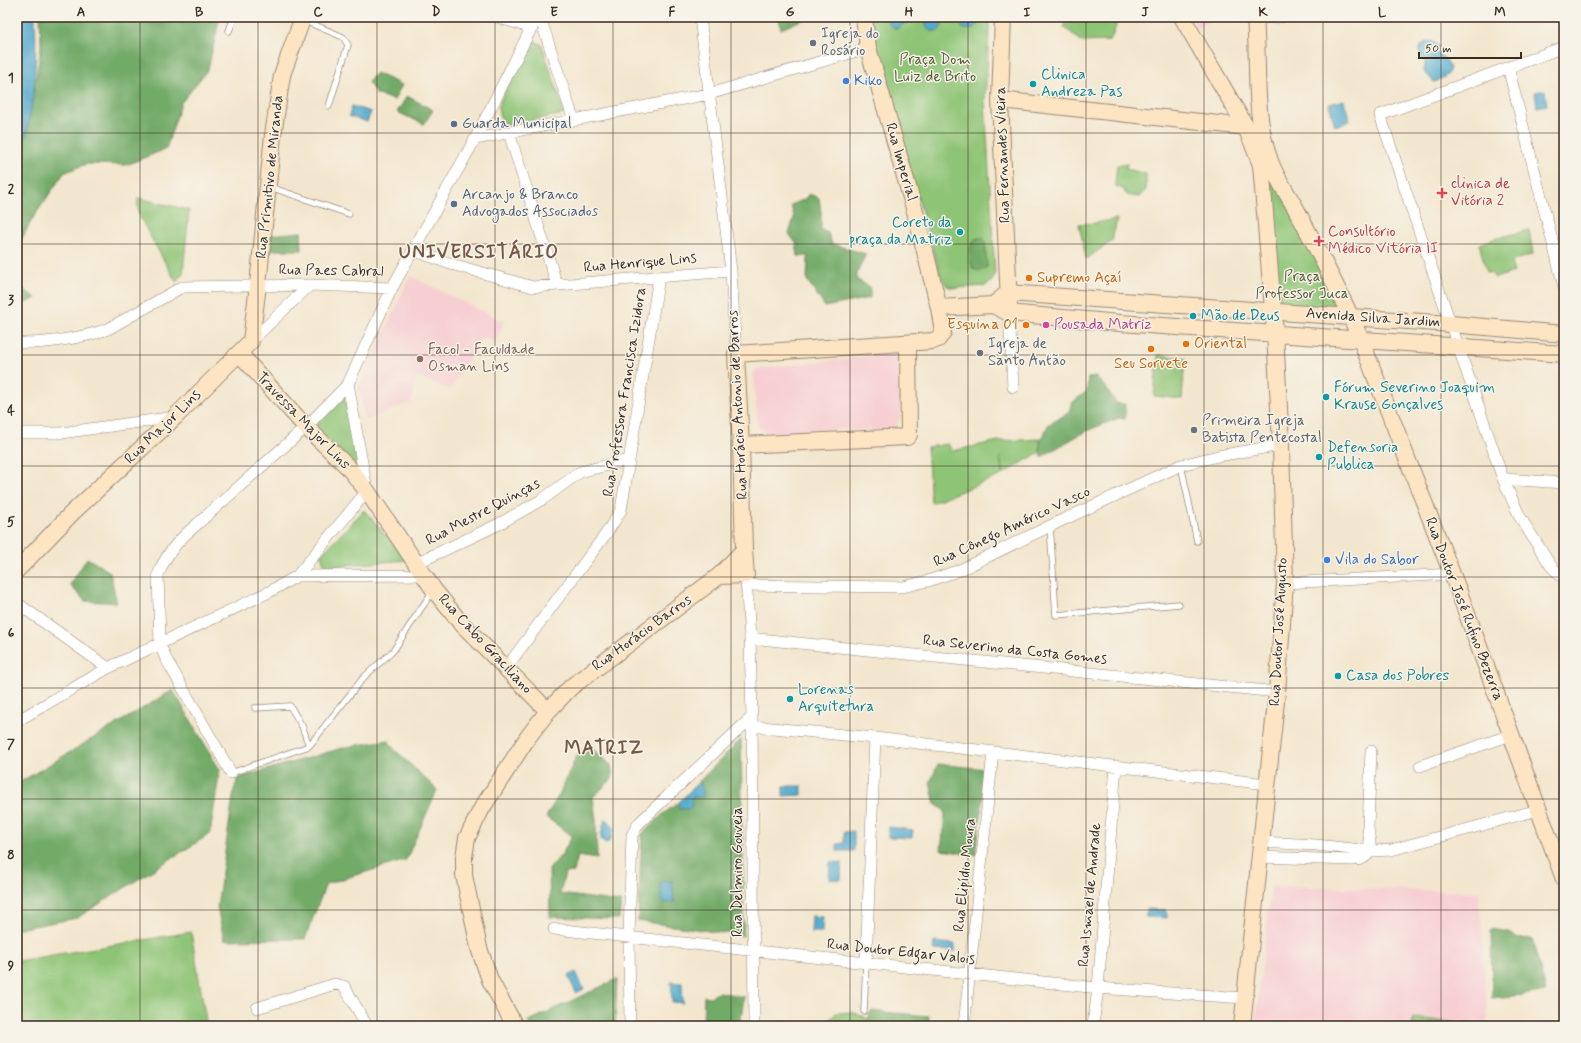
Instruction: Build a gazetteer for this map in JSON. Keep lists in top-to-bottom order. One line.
{"streets":{"main road":["Rua Fernandes Vieira","Rua Imperial","Rua Primitivo de Miranda","Avenida Silva Jardim","Rua Horácio Antonio de Barros","Travessa Major Lins","Rua Major Lins","Rua Doutor José Rufino Bezerra","Rua Doutor José Augusto","Rua Horácio Barros","Rua Cabo Graciliano"],"street":["Rua Henrique Lins","Rua Paes Cabral","Rua Professora Francisca Izidora","Rua Mestre Quinças","Rua Cônego Américo Vasco","Rua Severino da Costa Gomes","Rua Delmiro Gouveia","Rua Elipídio Moura","Rua Ismael de Andrade","Rua Doutor Edgar Valois"]},"crossings":[["Rua Fernandes Vieira","Avenida Silva Jardim"],["Rua Primitivo de Miranda","Rua Paes Cabral"],["Rua Primitivo de Miranda","Rua Major Lins"],["Rua Henrique Lins","Rua Professora Francisca Izidora"],["Rua Henrique Lins","Rua Horácio Antonio de Barros"],["Rua Paes Cabral","Rua Major Lins"],["Avenida Silva Jardim","Rua Doutor José Rufino Bezerra"],["Avenida Silva Jardim","Rua Doutor José Augusto"],["Rua Professora Francisca Izidora","Rua Mestre Quinças"],["Rua Professora Francisca Izidora","Rua Cabo Graciliano"],["Rua Horácio Antonio de Barros","Rua Cônego Américo Vasco"],["Rua Horácio Antonio de Barros","Rua Horácio Barros"],["Rua Horácio Antonio de Barros","Rua Severino da Costa Gomes"],["Rua Horácio Antonio de Barros","Rua Delmiro Gouveia"],["Travessa Major Lins","Rua Major Lins"],["Travessa Major Lins","Rua Cabo Graciliano"],["Rua Mestre Quinças","Rua Cabo Graciliano"],["Rua Cônego Américo Vasco","Rua Doutor José Augusto"],["Rua Doutor José Rufino Bezerra","Rua Doutor José Augusto"],["Rua Doutor José Augusto","Rua Severino da Costa Gomes"],["Rua Doutor José Augusto","Rua Doutor Edgar Valois"],["Rua Horácio Barros","Rua Cabo Graciliano"],["Rua Delmiro Gouveia","Rua Doutor Edgar Valois"],["Rua Elipídio Moura","Rua Doutor Edgar Valois"],["Rua Ismael de Andrade","Rua Doutor Edgar Valois"]],"districts":["UNIVERSITÁRIO","MATRIZ"],"parks":["Praça Dom Luiz de Brito","Praça Professor Juca"],"places":{"other":["Igreja do Rosário","Kiko","Clinica Andreza Pas","Guarda Municipal","Arcanjo & Branco Advogados Associados","Coreto da praça da Matriz","Supremo Açaí","Mão de Deus","Esquina 01","Pousada Matriz","Oriental","Seu Sorvete","Igreja de Santo Antão","Facol - Faculdade Osman Lins","Fórum Severino Joaquim Krause Gonçalves","Primeira Igreja Batista Pentecostal","Defensoria Publica","Vila do Sabor","Casa dos Pobres","Lorenas Arquitetura"],"health":["clinica de Vitória 2","Consultório Médico Vitória II"]},"scale_bar":"50 m","grid":{"columns":["A","B","C","D","E","F","G","H","I","J","K","L","M"],"rows":["1","2","3","4","5","6","7","8","9"]}}
